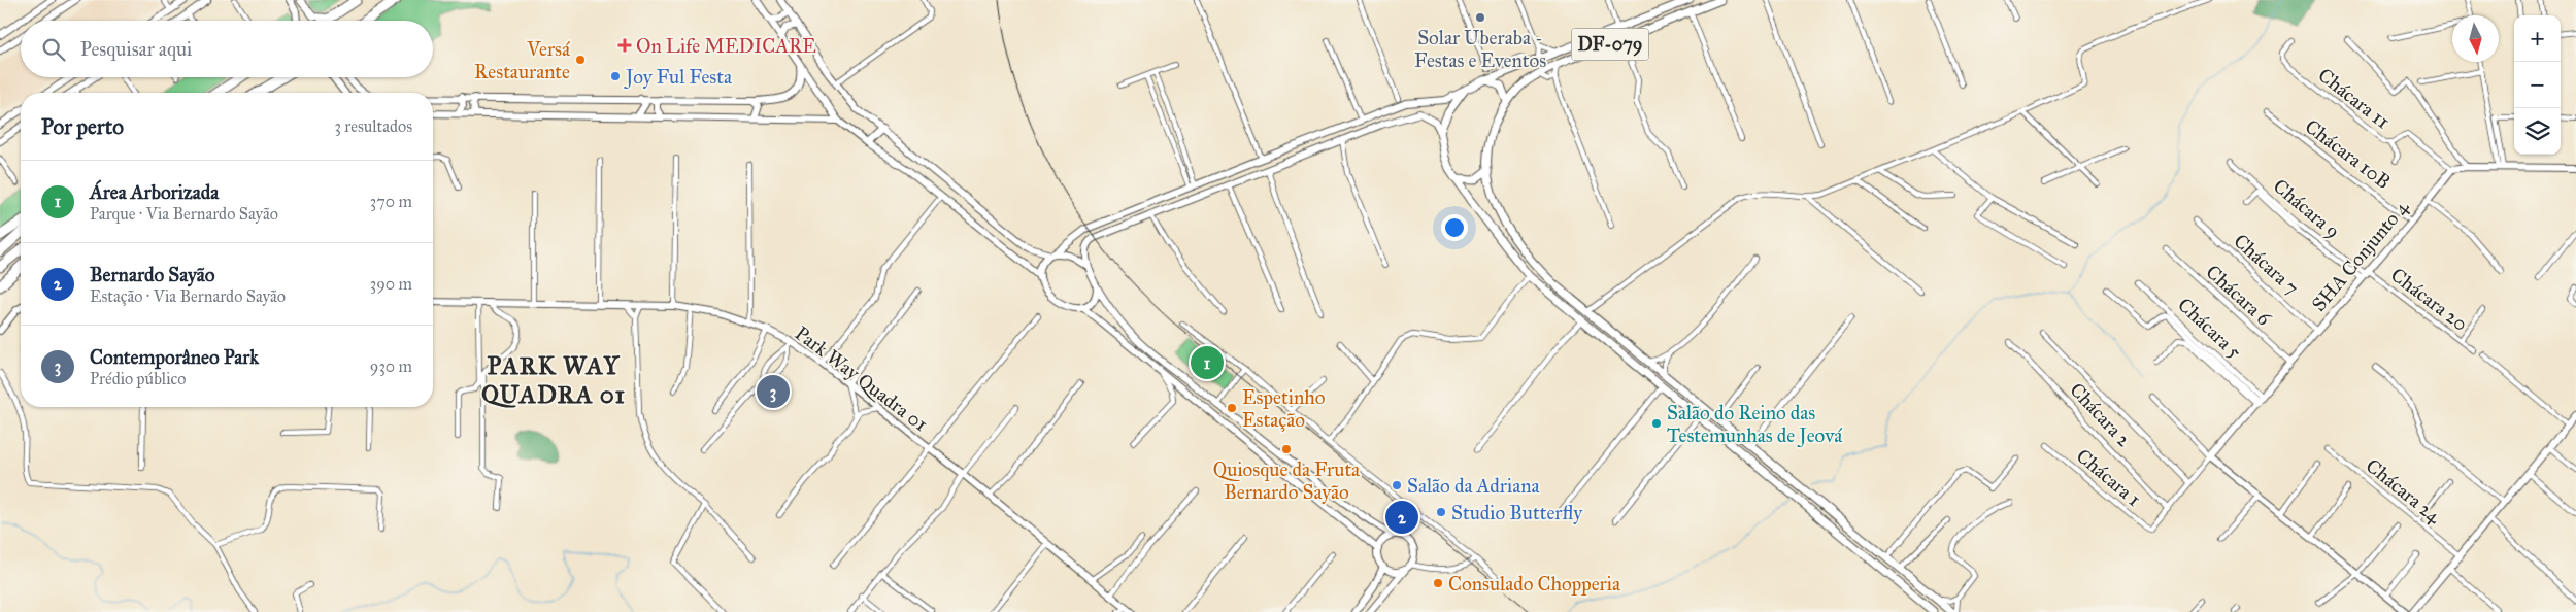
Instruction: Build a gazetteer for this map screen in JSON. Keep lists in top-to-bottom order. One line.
{"streets":{"main road":["DF-079","SHA Conjunto 4","Park Way Quadra 01"],"street":["Chácara 11","Chácara 10B","Chácara 9","Chácara 7","Chácara 6","Chácara 20","Chácara 5","Chácara 2","Chácara 1","Chácara 24"]},"crossings":[["Chácara 11","SHA Conjunto 4"],["Chácara 10B","SHA Conjunto 4"],["Chácara 9","SHA Conjunto 4"],["Chácara 9","Chácara 20"],["SHA Conjunto 4","Chácara 7"],["SHA Conjunto 4","Chácara 6"],["SHA Conjunto 4","Chácara 20"],["SHA Conjunto 4","Chácara 5"],["Chácara 2","Chácara 1"]],"districts":["PARK WAY QUADRA 01"],"places":{"other":["Solar Uberaba - Festas e Eventos","Versá Restaurante","Joy Ful Festa","Espetinho Estação","Salão do Reino das Testemunhas de Jeová","Quiosque da Fruta Bernardo Sayão","Salão da Adriana","Studio Butterfly","Consulado Chopperia"],"health":["On Life MEDICARE"]},"north":"bottom","page":{"map_buttons":["+","−"],"search":"Pesquisar aqui","heading":["Por perto","3 resultados"],"list":[{"mark":"1","name":"Área Arborizada","note":"Parque · Via Bernardo Sayão","value":"370 m"},{"mark":"2","name":"Bernardo Sayão","note":"Estação · Via Bernardo Sayão","value":"390 m"},{"mark":"3","name":"Contemporâneo Park","note":"Prédio público","value":"930 m"}],"pins":["1","3","2"]}}
